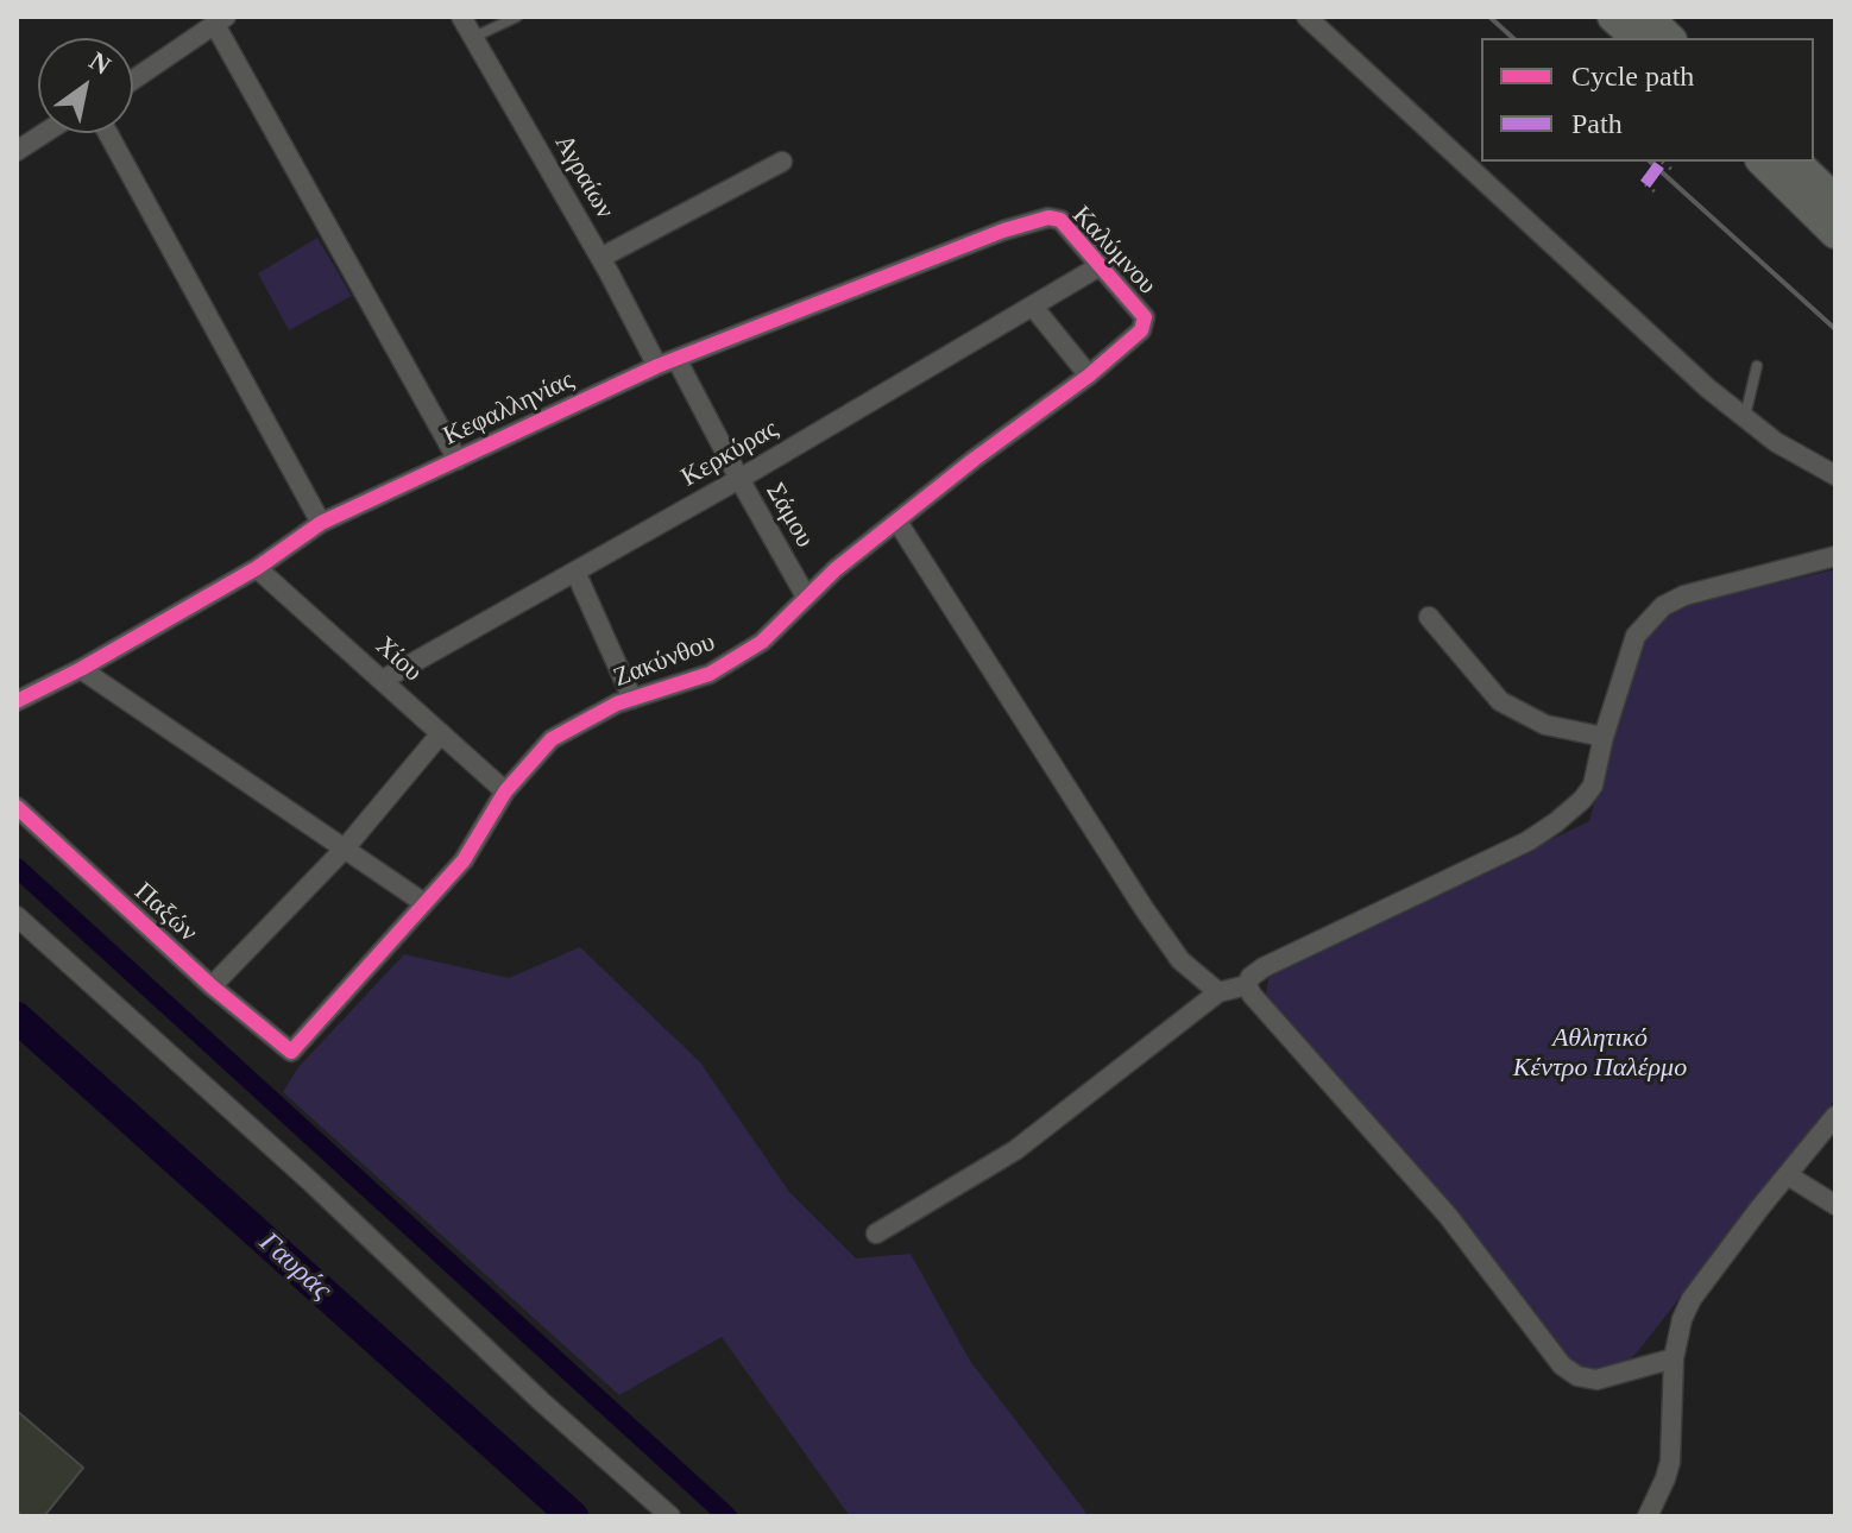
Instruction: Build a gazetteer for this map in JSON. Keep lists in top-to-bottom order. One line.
{"streets":{"street":["Αγραίων","Καλύμνου","Κεφαλληνίας","Κερκύρας","Σάμου","Χίου","Ζακύνθου","Παξών"]},"crossings":[["Αγραίων","Κεφαλληνίας"],["Καλύμνου","Κεφαλληνίας"],["Καλύμνου","Κερκύρας"],["Καλύμνου","Ζακύνθου"],["Κεφαλληνίας","Σάμου"],["Κεφαλληνίας","Χίου"],["Κερκύρας","Σάμου"],["Κερκύρας","Χίου"],["Σάμου","Ζακύνθου"],["Χίου","Ζακύνθου"],["Ζακύνθου","Παξών"]],"water":["Γαυράς"],"parks":["Αθλητικό Κέντρο Παλέρμο"],"legend":["Cycle path","Path"],"north":"top right"}
